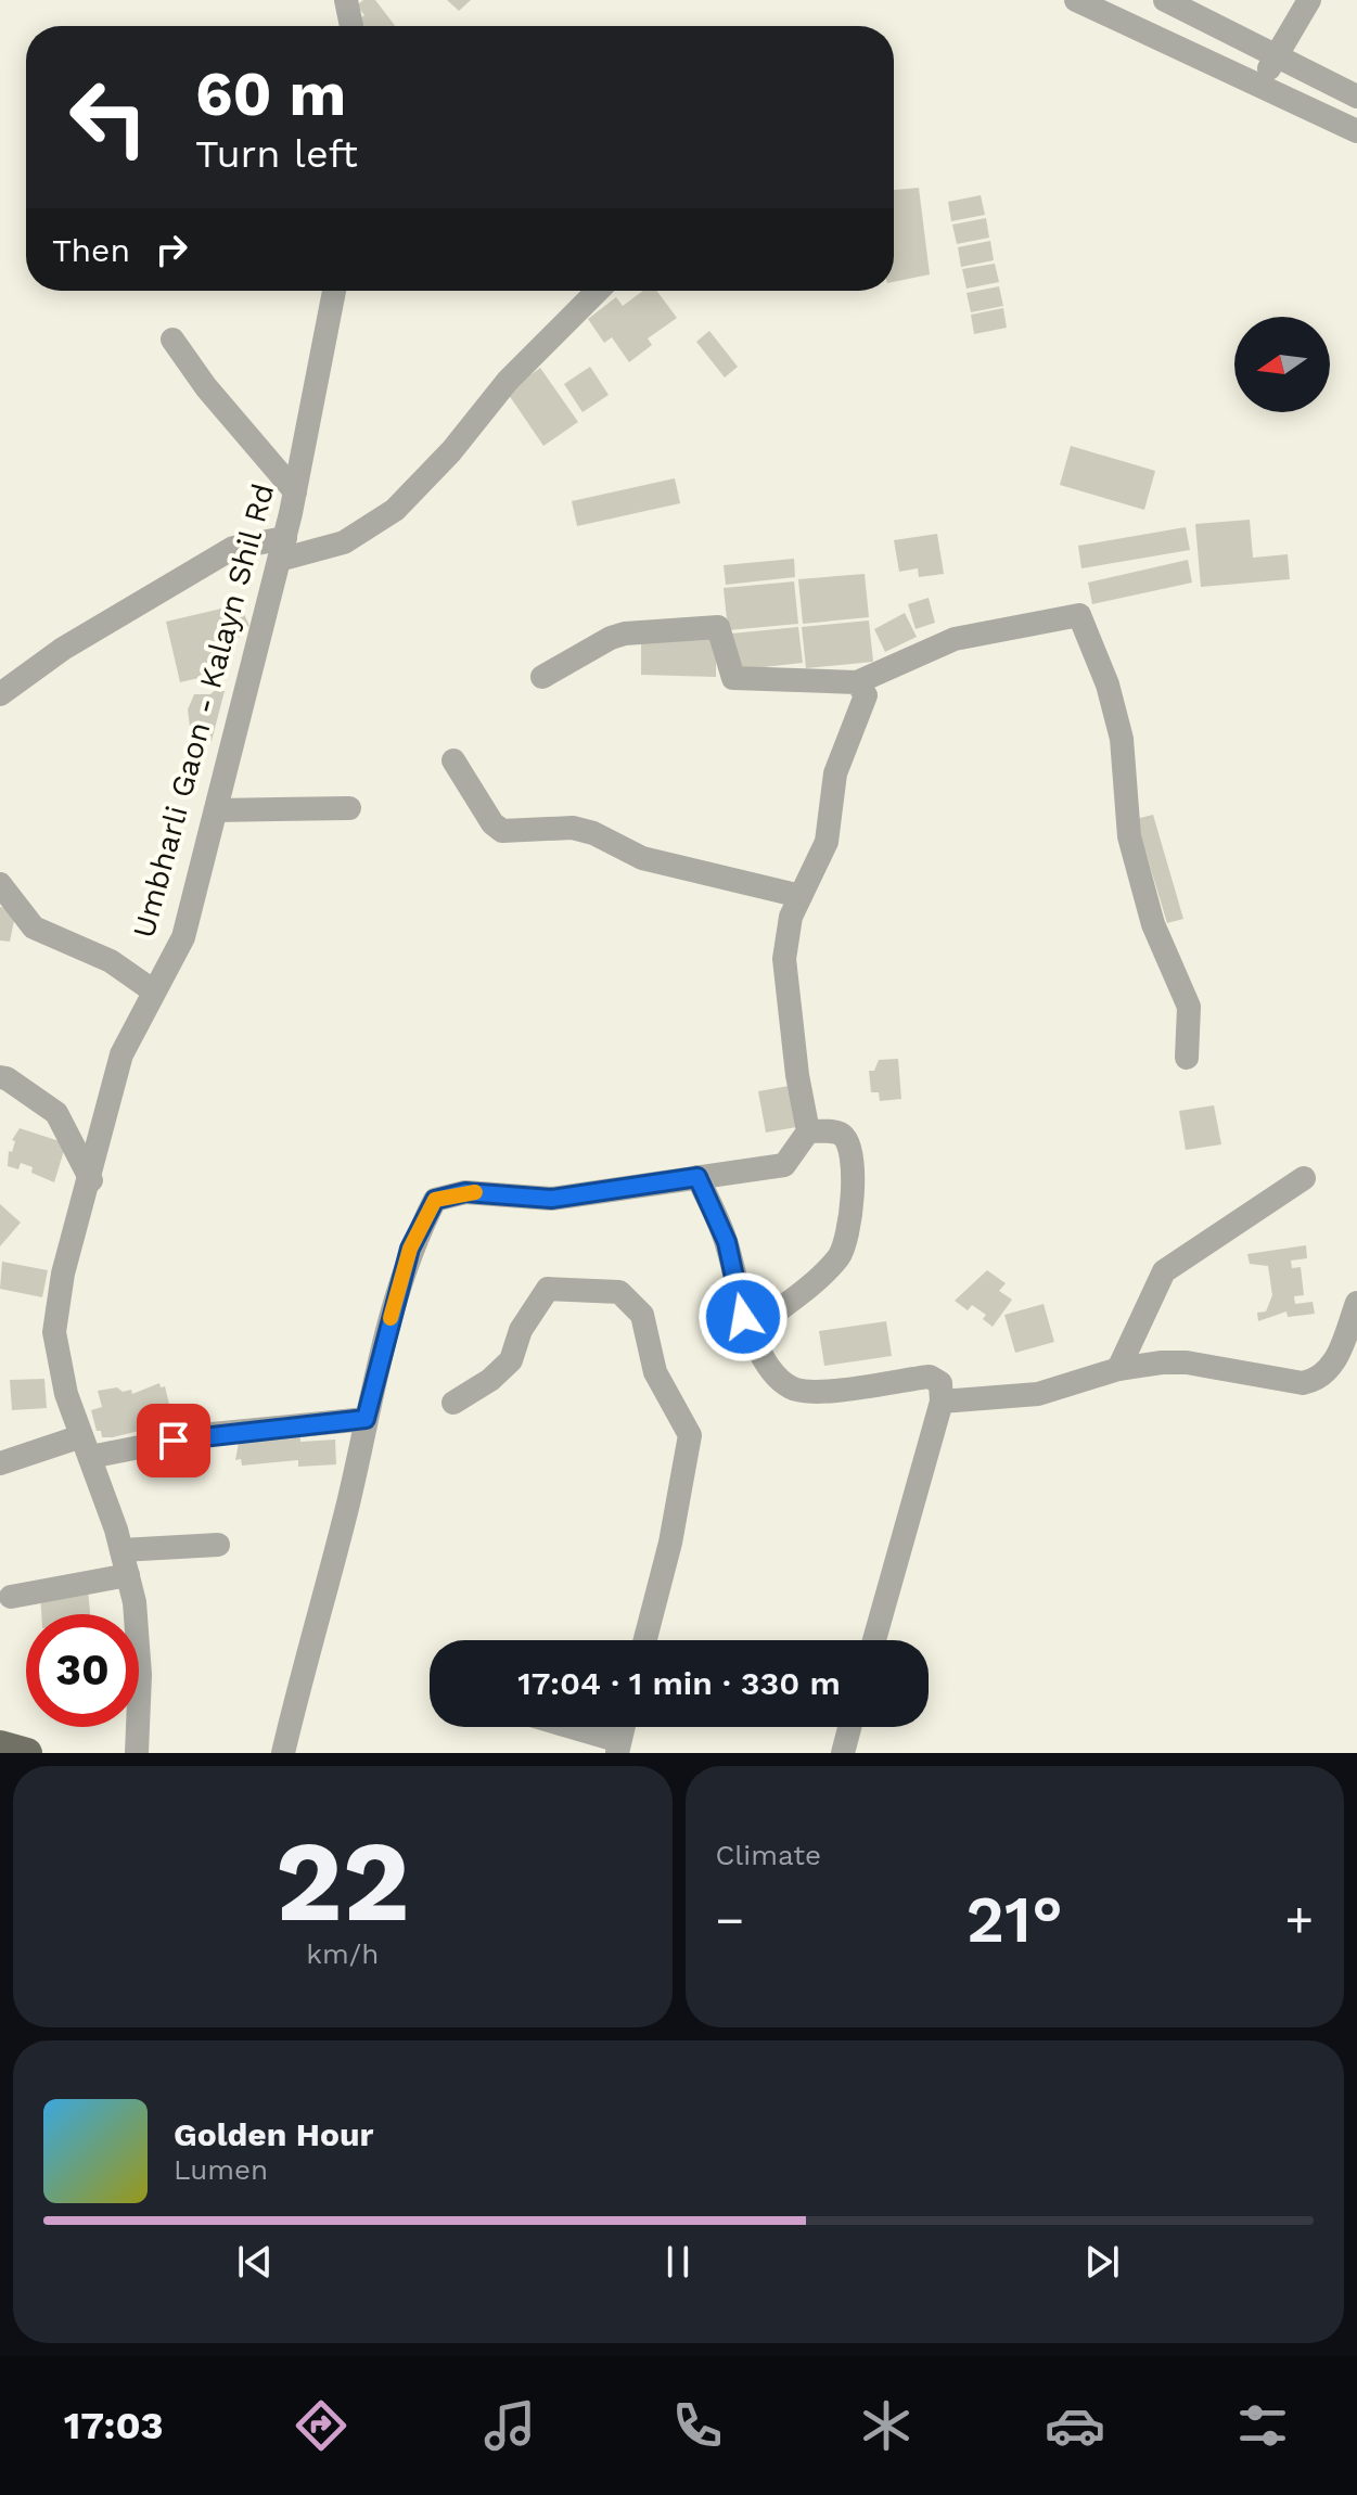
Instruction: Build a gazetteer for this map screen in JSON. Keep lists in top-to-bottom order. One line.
{"streets":{"street":["Umbharli Gaon - Kalayn Shil Rd"]},"north":"left","page":{"turn":["60 m","Turn left"],"then":"Then","limit":"30","trip":"17:04 · 1 min · 330 m","tile":[["22","km/h"],"Climate"],"heat":["−","21°","+"],"song":["Golden Hour","Lumen"],"tabs":"17:03"}}
